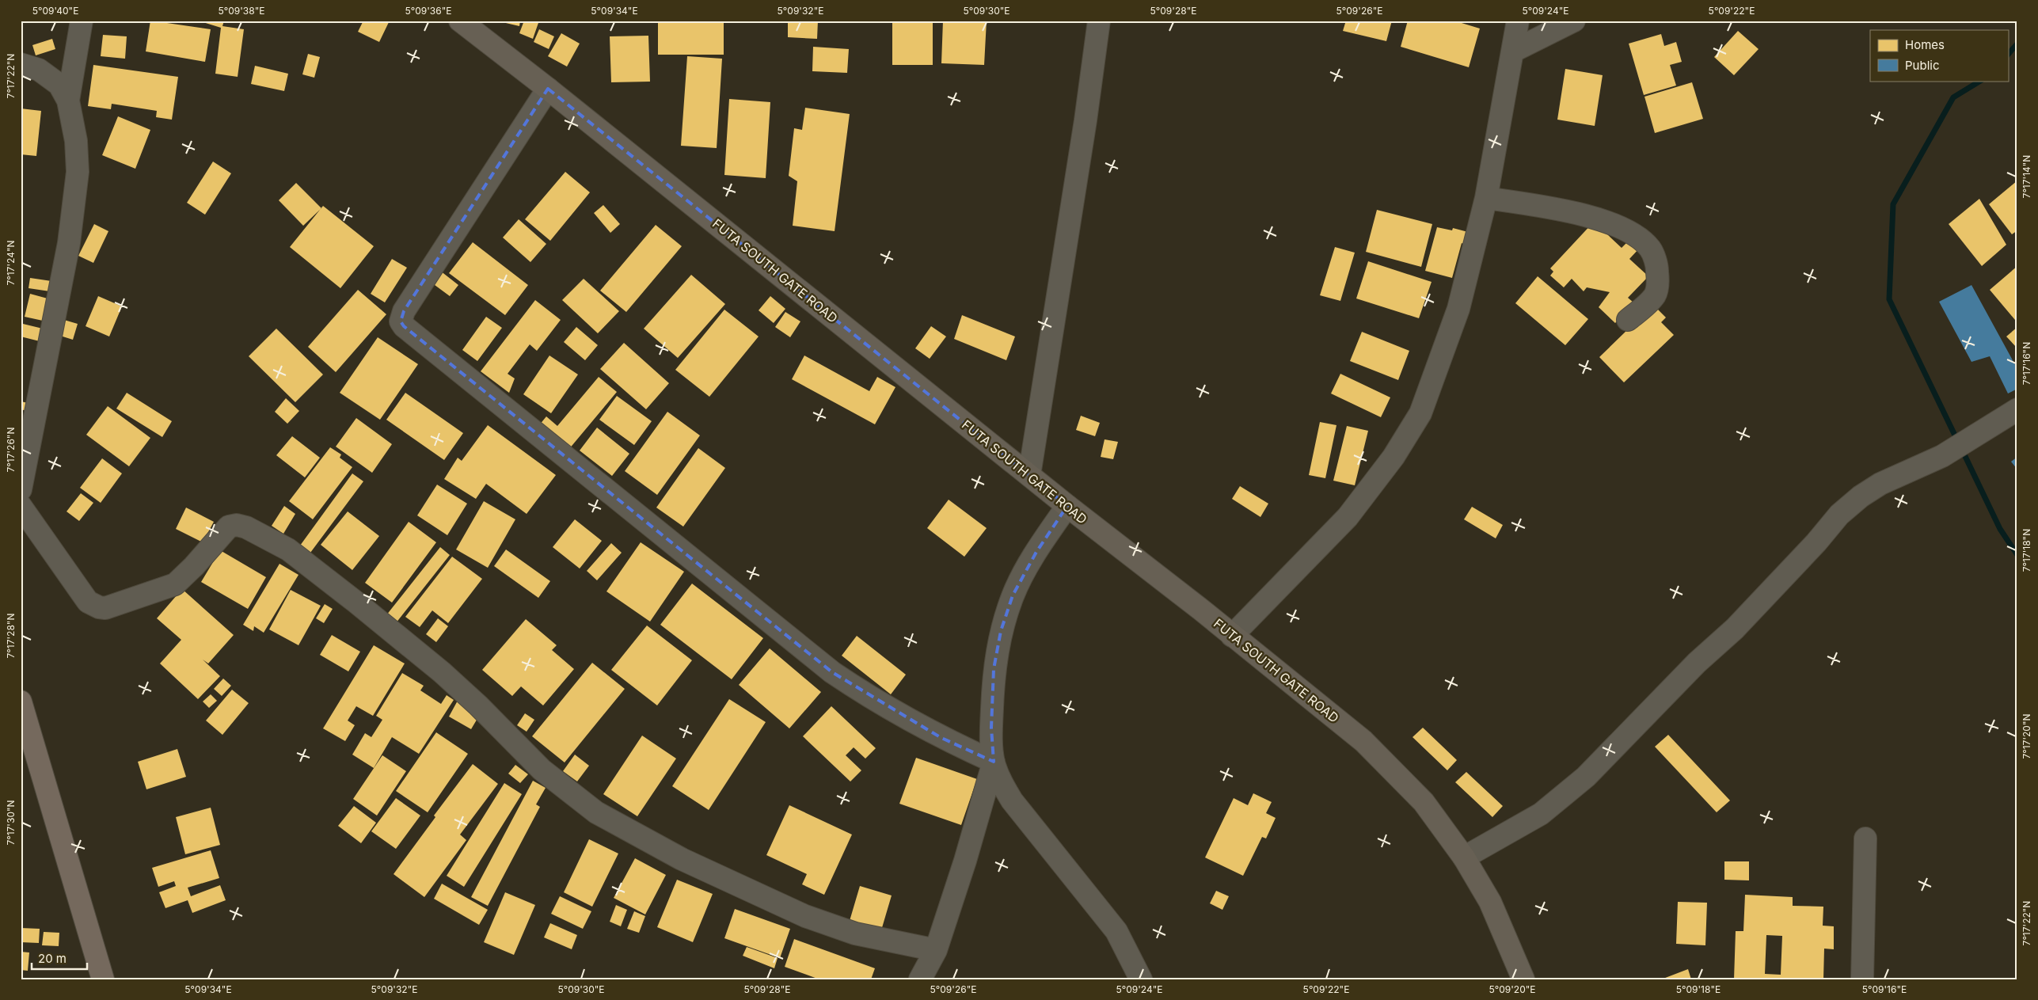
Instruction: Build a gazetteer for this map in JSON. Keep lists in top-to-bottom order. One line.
{"streets":{"main road":["FUTA SOUTH GATE ROAD"]},"legend":["Homes","Public"],"scale_bar":"20 m","coordinates":["5°09'40\"E","5°09'38\"E","5°09'36\"E","5°09'34\"E","5°09'32\"E","5°09'30\"E","5°09'28\"E","5°09'26\"E","5°09'24\"E","5°09'22\"E","7°17'22\"N","7°17'14\"N","7°17'24\"N","7°17'16\"N","7°17'26\"N","7°17'18\"N","7°17'28\"N","7°17'20\"N","7°17'30\"N","5°09'20\"E","5°09'18\"E","5°09'16\"E"]}
